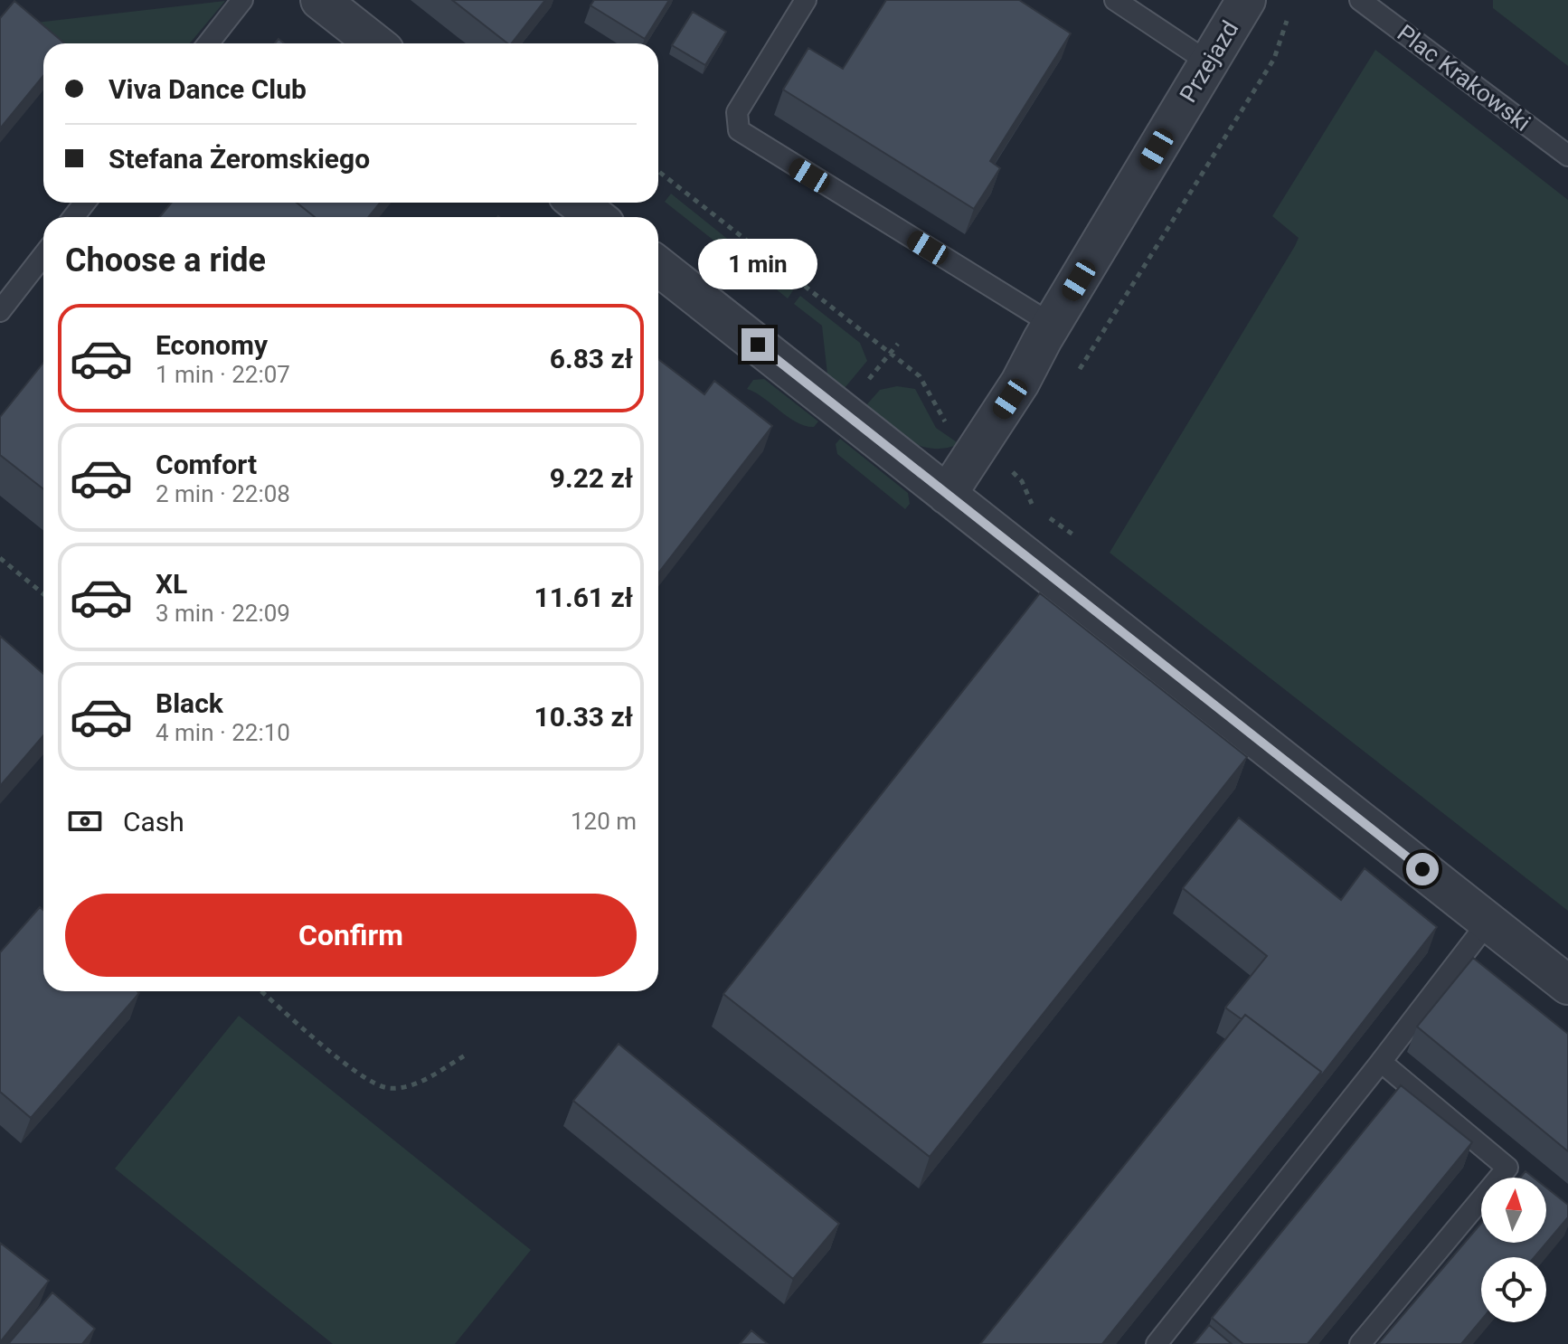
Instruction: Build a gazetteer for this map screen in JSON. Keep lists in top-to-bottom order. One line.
{"streets":{"street":["Przejazd"],"lane":["Plac Krakowski"]},"north":"top","page":{"banner":["Viva Dance Club","Stefana Żeromskiego"],"heading":"Choose a ride","bubble":"1 min","list":[{"name":"Economy","note":"1 min · 22:07","value":"6.83 zł"},{"name":"Comfort","note":"2 min · 22:08","value":"9.22 zł"},{"name":"XL","note":"3 min · 22:09","value":"11.61 zł"},{"name":"Black","note":"4 min · 22:10","value":"10.33 zł"}],"pay":["Cash","120 m"],"buttons":"Confirm"}}
